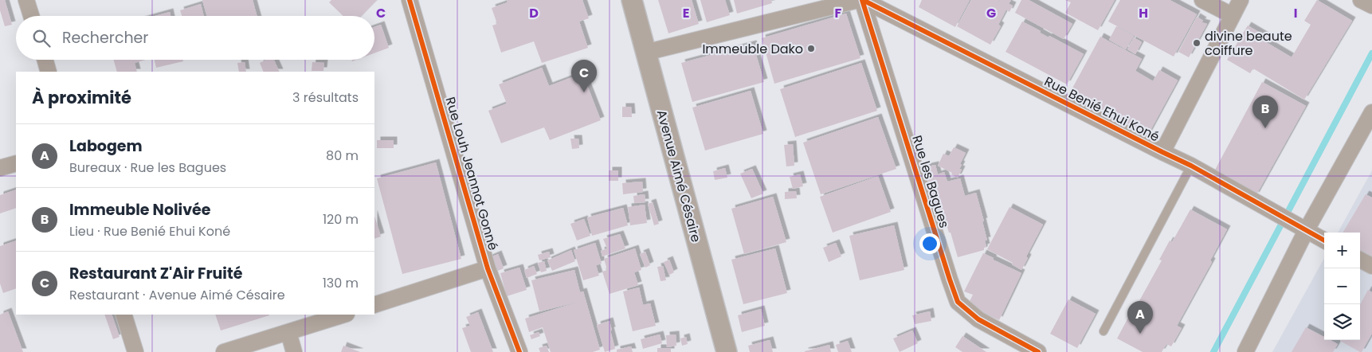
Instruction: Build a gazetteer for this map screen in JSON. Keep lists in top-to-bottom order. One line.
{"streets":{"street":["Rue Benié Ehui Koné","Rue Louh Jeannot Gonné","Avenue Aimé Césaire","Rue les Bagues"]},"crossings":[["Rue Benié Ehui Koné","Rue les Bagues"]],"places":["divine beaute coiffure","Immeuble Dako"],"page":{"search":"Rechercher","pins":["C","B","A"],"heading":["À proximité","3 résultats"],"list":[{"mark":"A","name":"Labogem","note":"Bureaux · Rue les Bagues","value":"80 m"},{"mark":"B","name":"Immeuble Nolivée","note":"Lieu · Rue Benié Ehui Koné","value":"120 m"},{"mark":"C","name":"Restaurant Z'Air Fruité","note":"Restaurant · Avenue Aimé Césaire","value":"130 m"}],"map_buttons":["+","−"]},"grid":{"columns":["C","D","E","F","G","H","I"]}}
